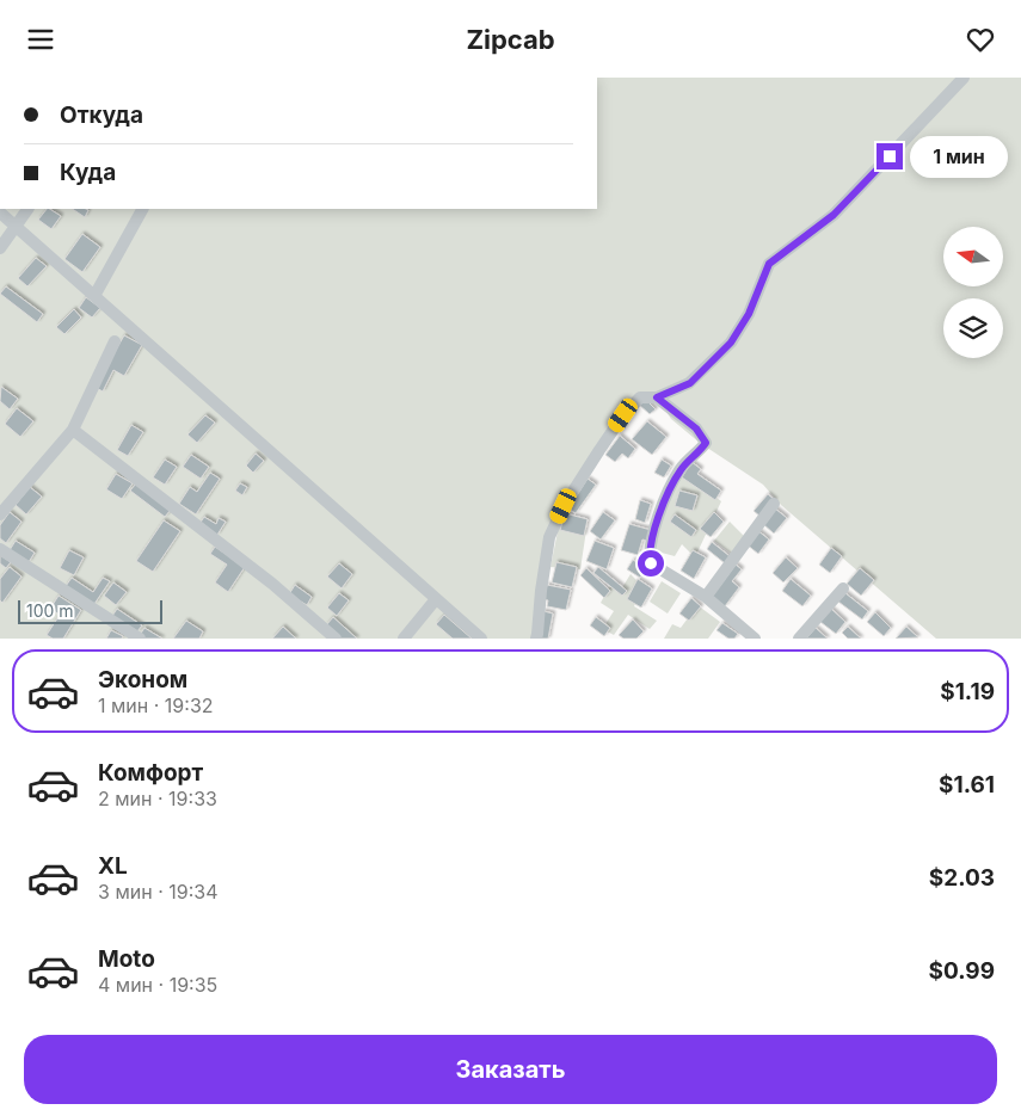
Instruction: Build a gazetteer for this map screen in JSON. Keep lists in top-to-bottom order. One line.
{"scale_bar":"100 m","north":"left","page":{"header":"Zipcab","banner":["Откуда","Куда"],"bubble":"1 мин","scale":"100 m","list":[{"name":"Эконом","note":"1 мин · 19:32","value":"$1.19"},{"name":"Комфорт","note":"2 мин · 19:33","value":"$1.61"},{"name":"XL","note":"3 мин · 19:34","value":"$2.03"},{"name":"Moto","note":"4 мин · 19:35","value":"$0.99"}],"buttons":"Заказать"}}
